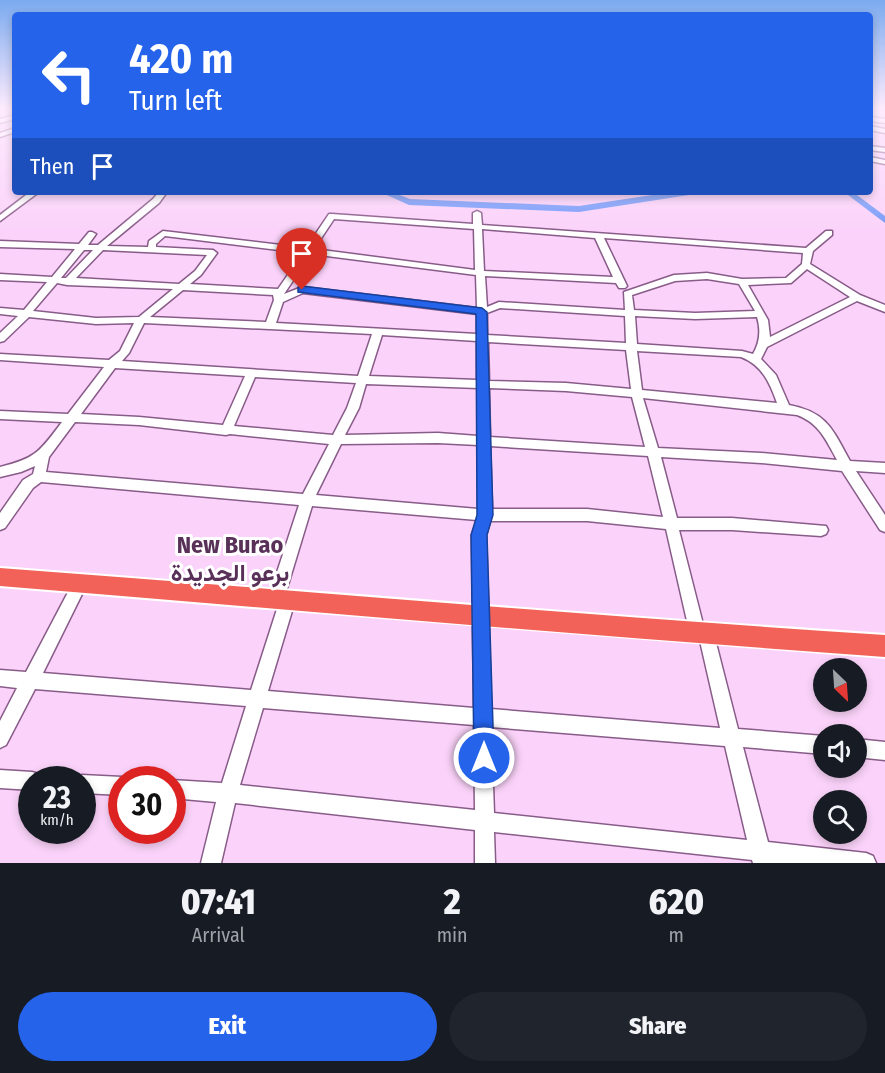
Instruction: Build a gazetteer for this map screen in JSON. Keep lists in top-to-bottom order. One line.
{"districts":["New Burao برعو الجديدة"],"north":"bottom right","page":{"turn":["420 m","Turn left"],"then":"Then","speed":"23 km/h","limit":"30","eta":["07:41","Arrival","2","min","620","m"],"buttons":["Exit","Share"]}}
